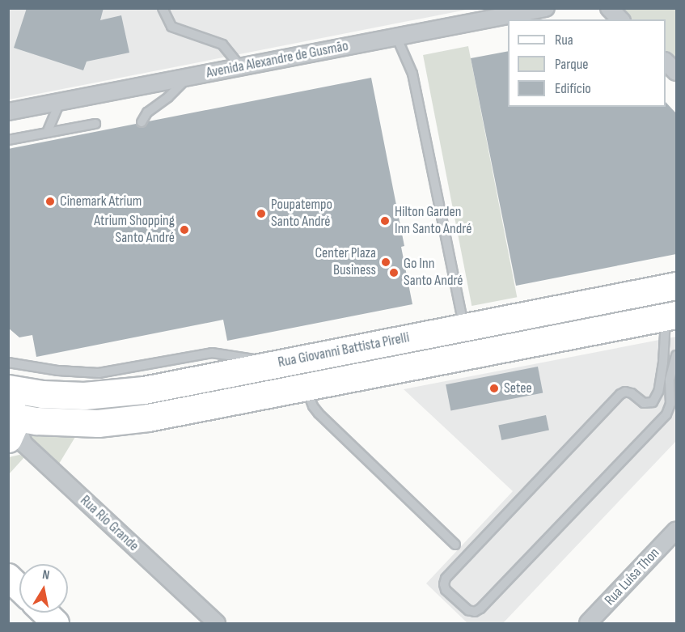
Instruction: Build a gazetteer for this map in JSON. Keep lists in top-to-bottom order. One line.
{"streets":{"highway":["Rua Giovanni Battista Pirelli"],"street":["Avenida Alexandre de Gusmão","Rua Rio Grande","Rua Luísa Thon"]},"crossings":[["Rua Giovanni Battista Pirelli","Rua Rio Grande"]],"places":["Cinemark Atrium","Poupatempo Santo André","Hilton Garden Inn Santo André","Atrium Shopping Santo André","Center Plaza Business","Go Inn Santo André","Setee"],"legend":["Rua","Parque","Edifício"],"north":"top"}
